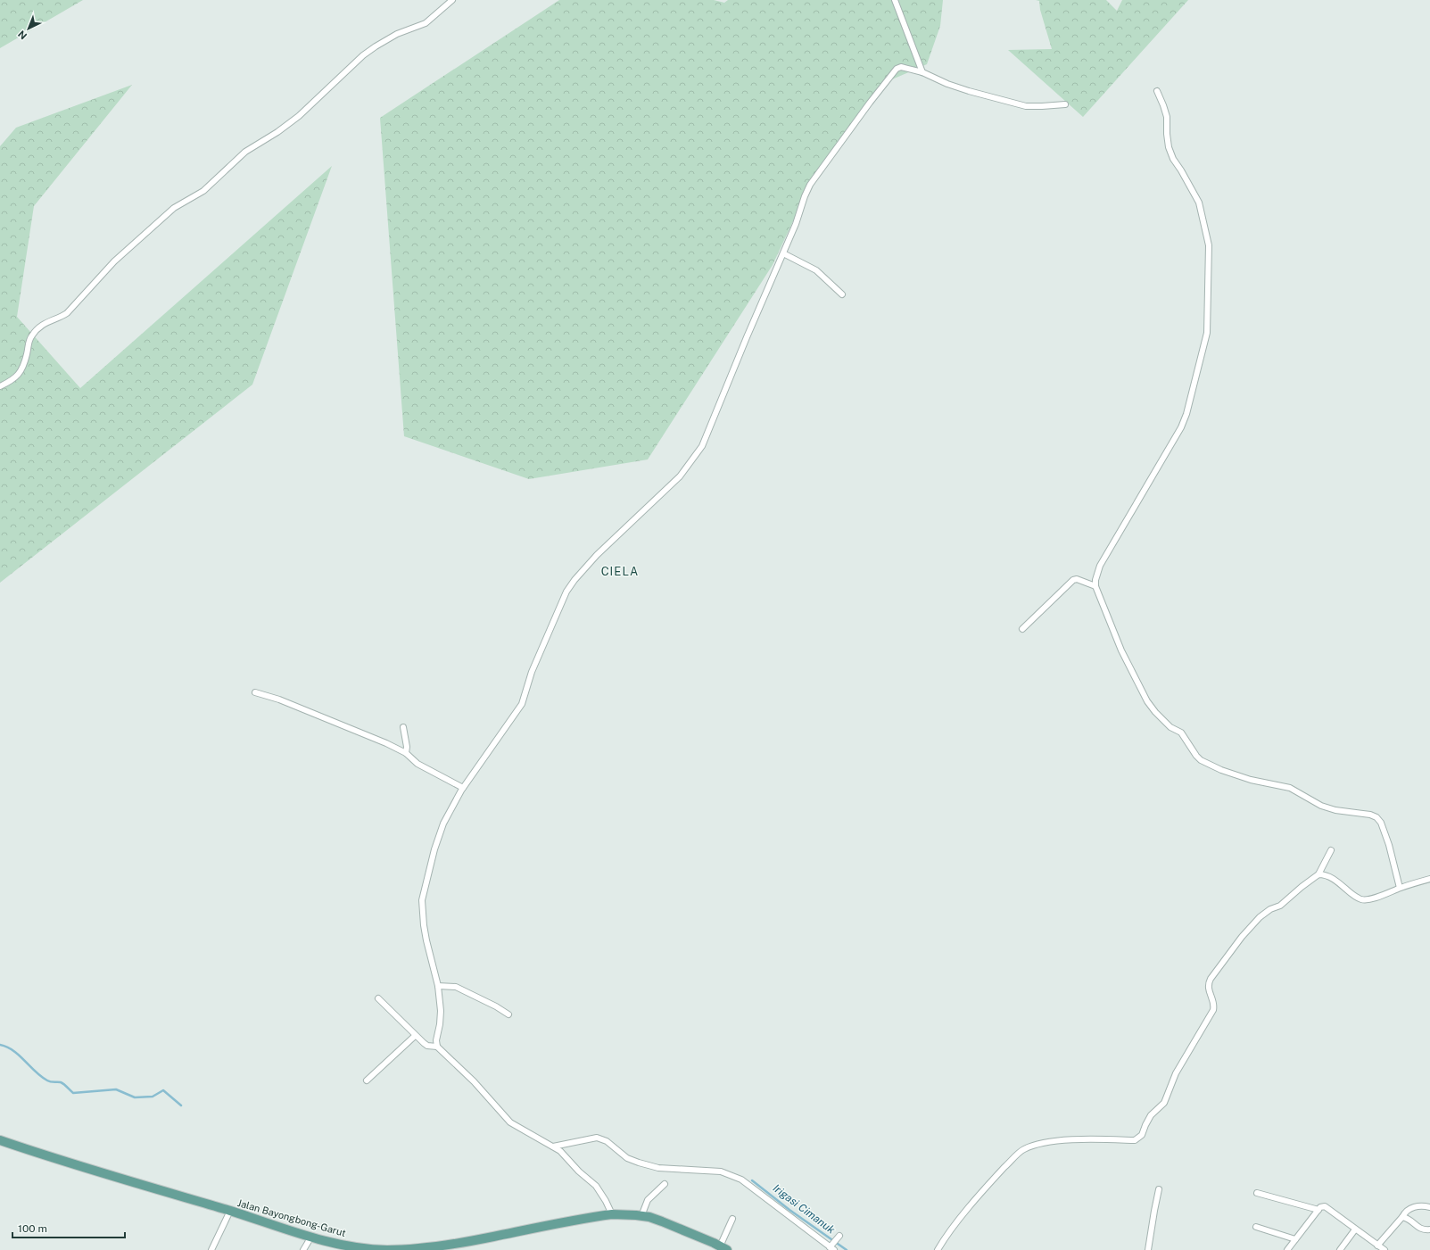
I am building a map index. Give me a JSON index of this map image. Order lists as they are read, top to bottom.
{
  "streets": {
    "main road": ["Jalan Bayongbong-Garut"]
  },
  "districts": ["CIELA"],
  "water": ["Irigasi Cimanuk"],
  "scale_bar": "100 m",
  "north": "bottom left"
}
